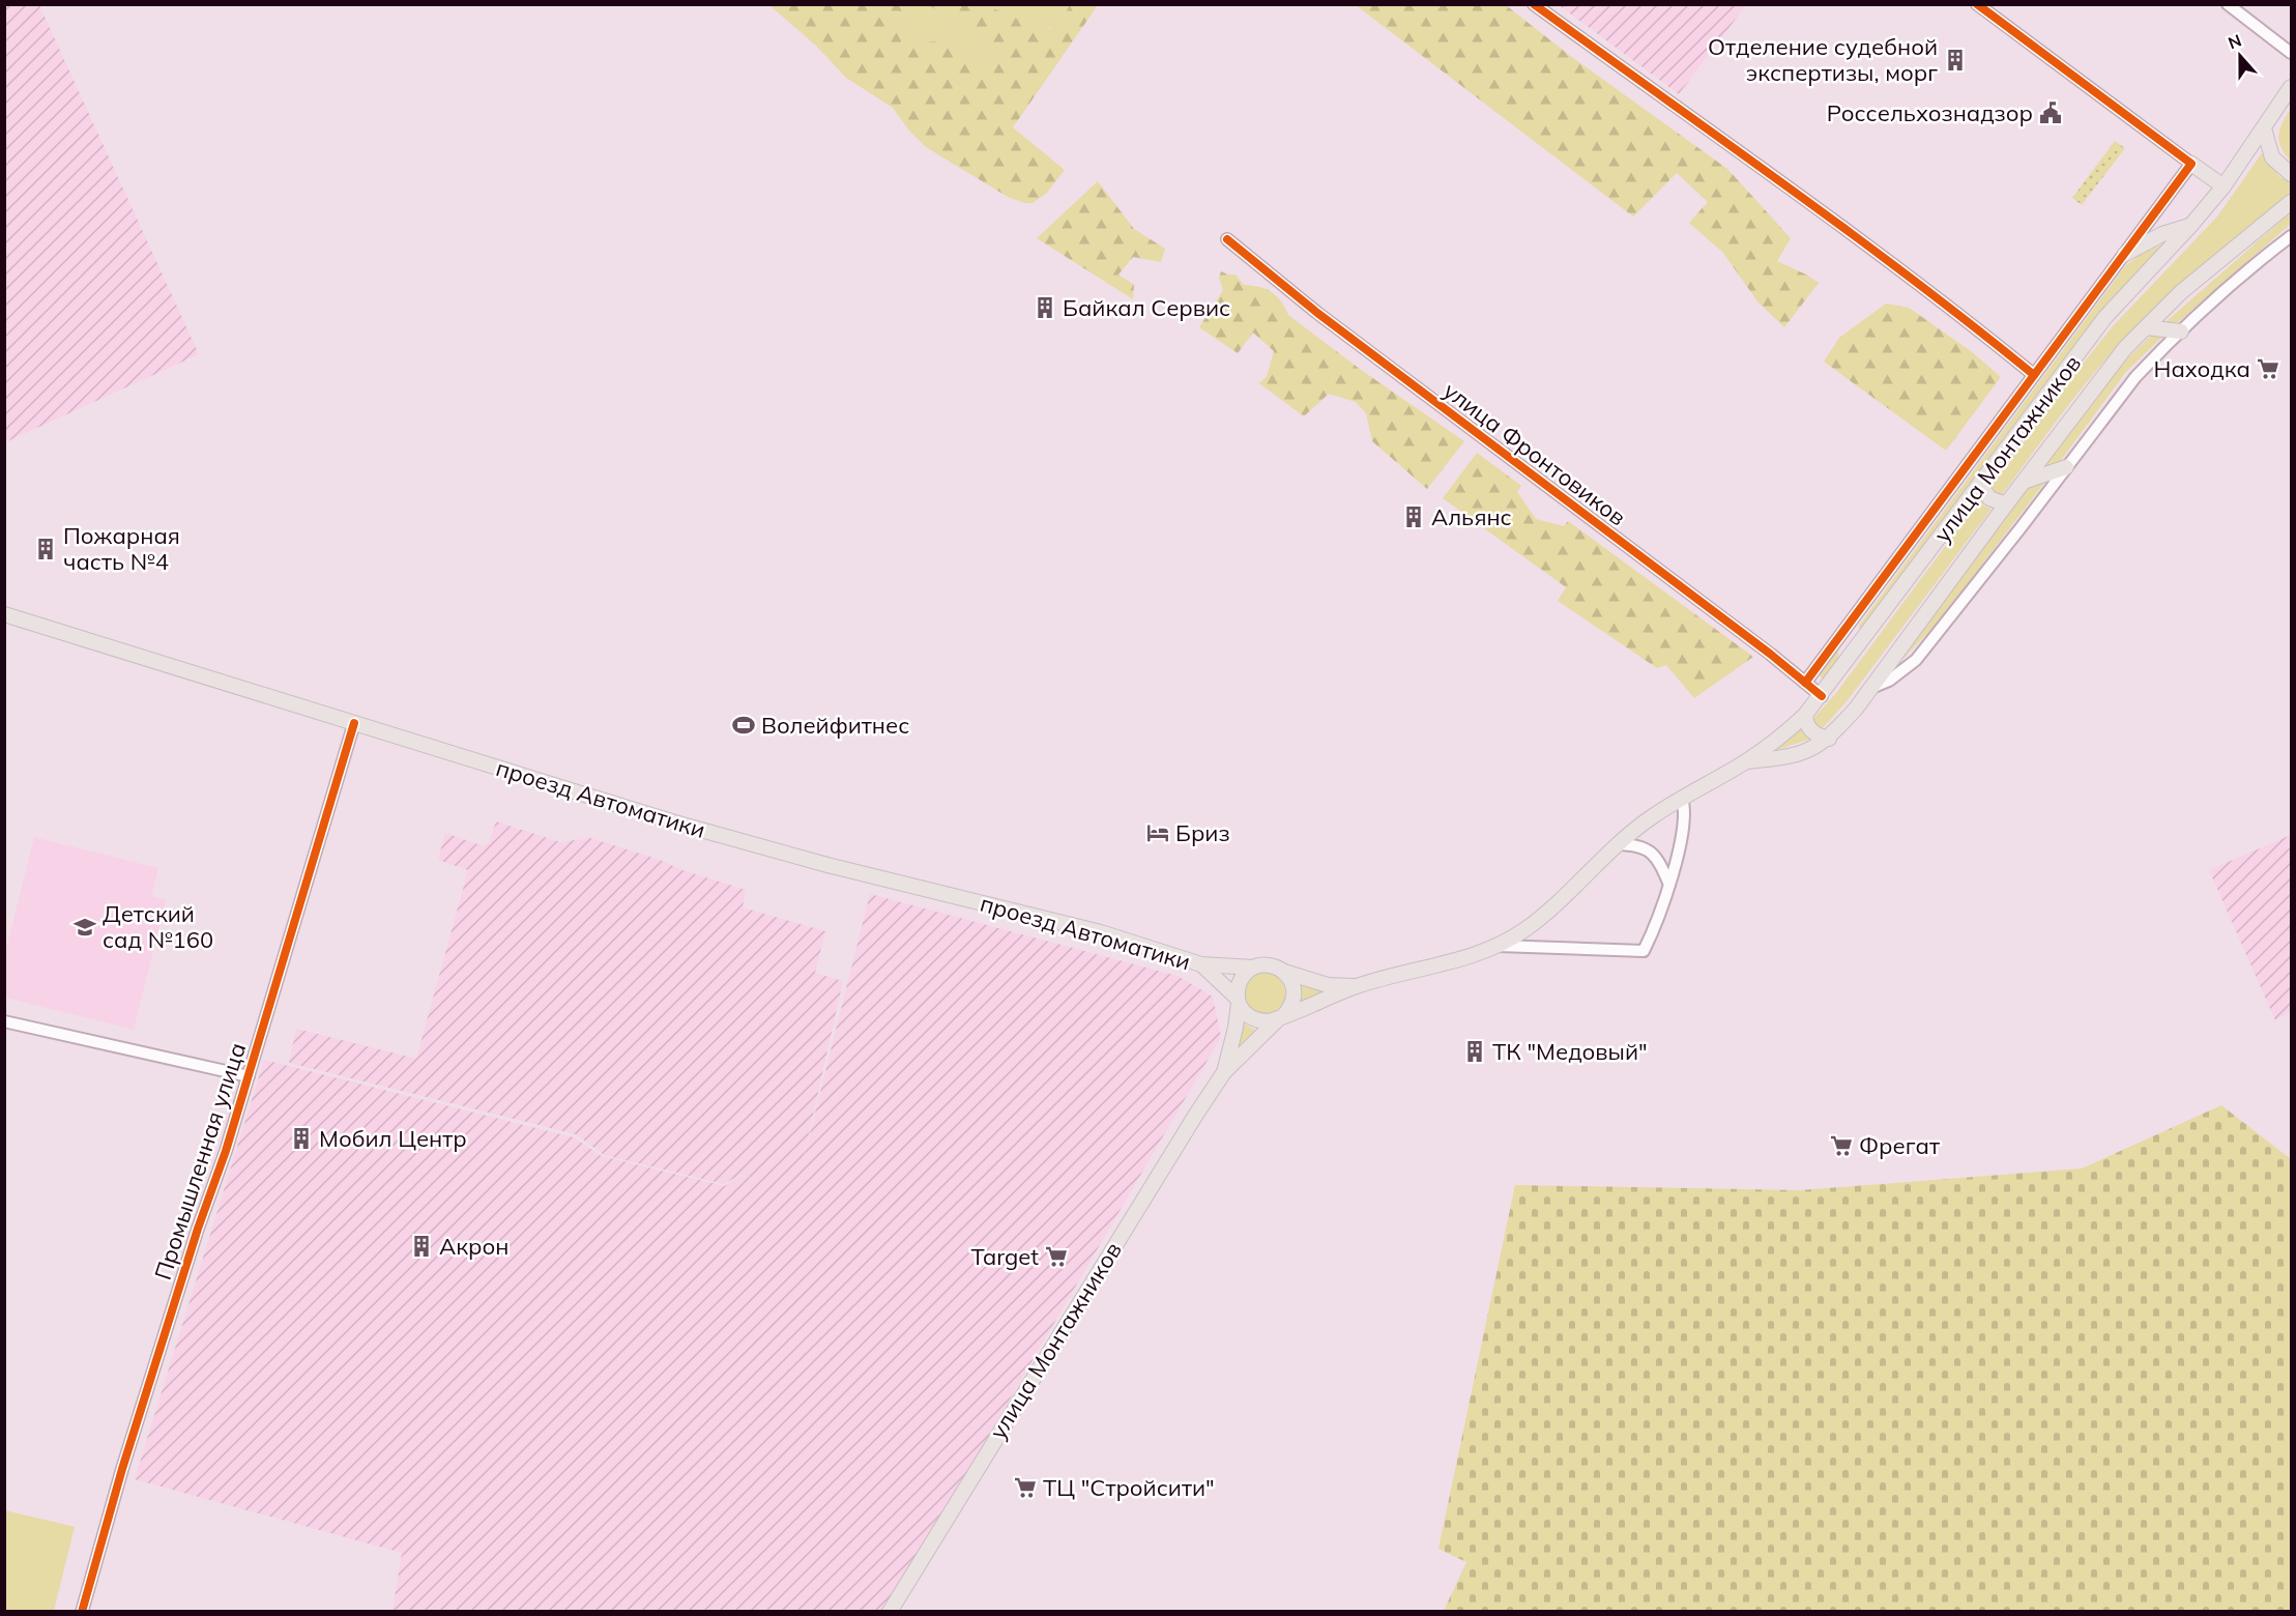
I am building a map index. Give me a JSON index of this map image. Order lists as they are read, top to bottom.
{
  "streets": {
    "main road": ["улица Монтажников", "проезд Автоматики"],
    "street": ["улица Фронтовиков", "Промышленная улица"]
  },
  "crossings": [
    ["улица Монтажников", "улица Фронтовиков"],
    ["улица Монтажников", "проезд Автоматики"],
    ["проезд Автоматики", "Промышленная улица"]
  ],
  "places": {
    "building": [
      "Отделение судебной экспертизы, морг",
      "Байкал Сервис",
      "Альянс",
      "Пожарная часть №4",
      "ТК \"Медовый\"",
      "Мобил Центр",
      "Акрон"
    ],
    "public building": ["Россельхознадзор"],
    "supermarket": [
      "Находка",
      "Фрегат",
      "Target",
      "ТЦ \"Стройсити\""
    ],
    "sports": ["Волейфитнес"],
    "hotel": ["Бриз"],
    "school or university": ["Детский сад №160"]
  },
  "north": "top"
}
